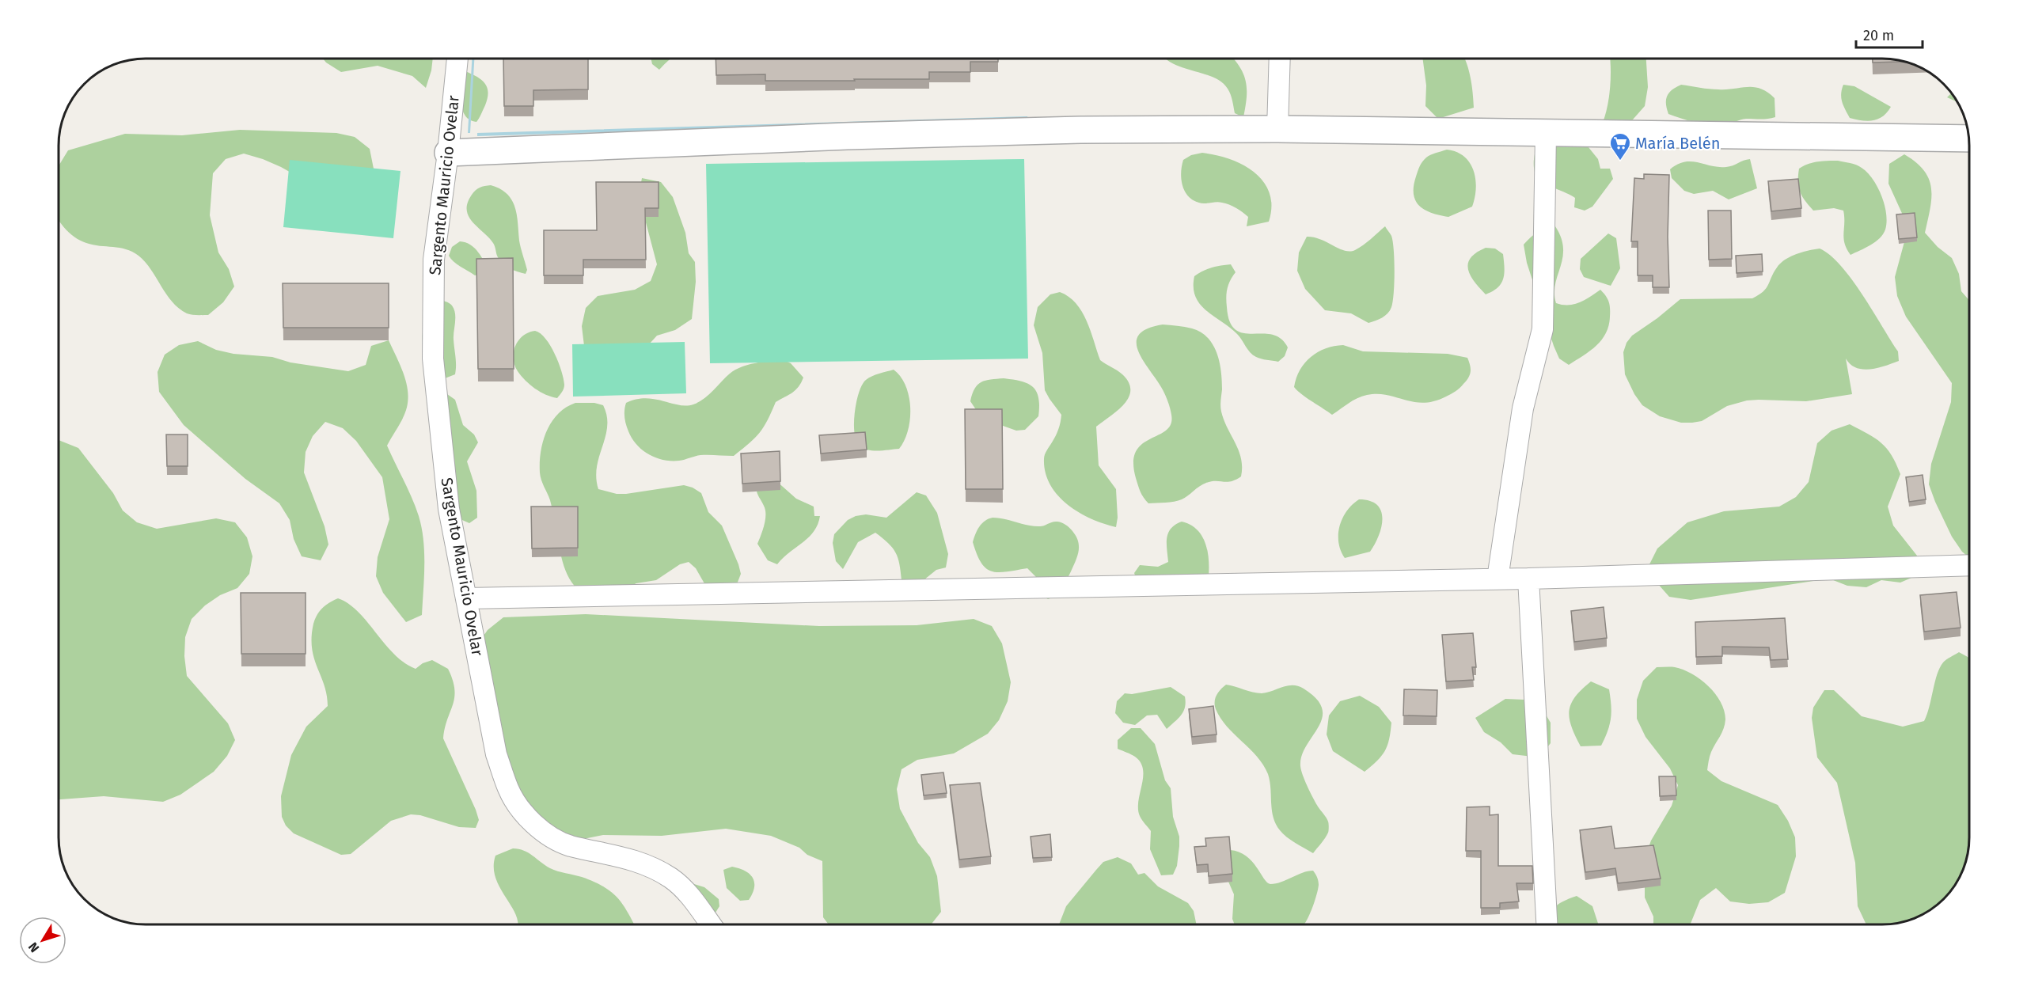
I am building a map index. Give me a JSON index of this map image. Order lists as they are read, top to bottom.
{
  "streets": {
    "street": ["Sargento Mauricio Ovelar"]
  },
  "places": {
    "supermarket": ["María Belén"]
  },
  "scale_bar": "20 m",
  "north": "bottom left"
}
